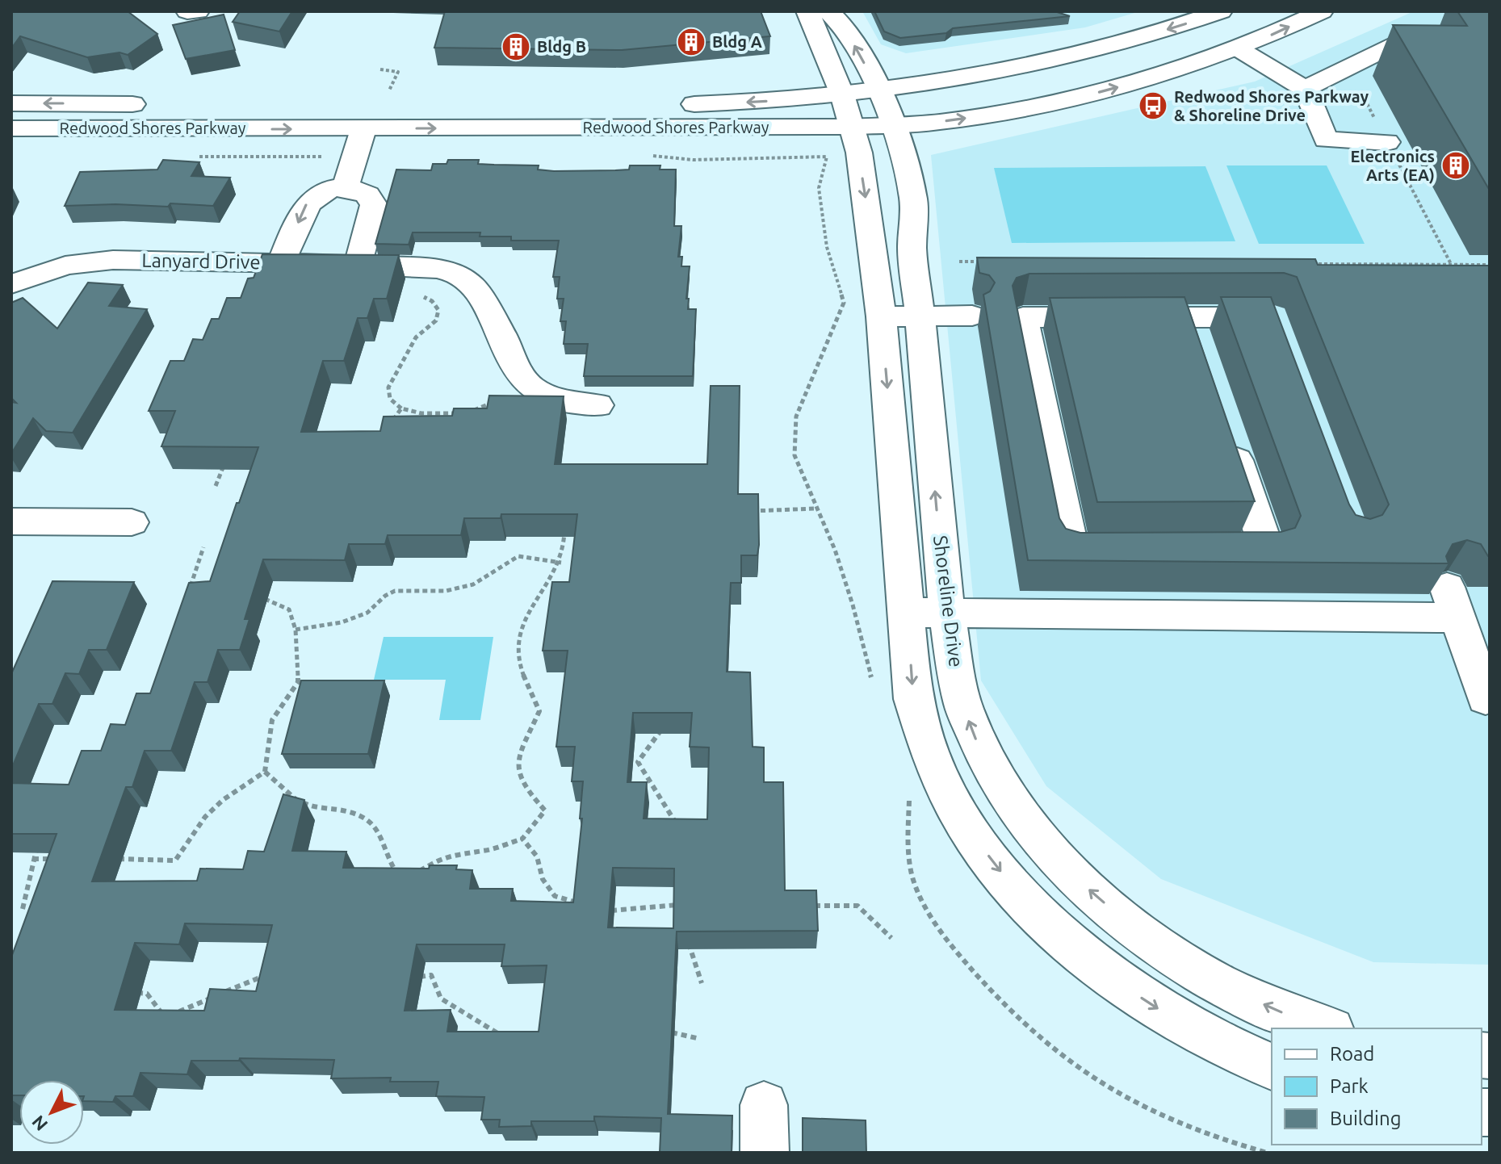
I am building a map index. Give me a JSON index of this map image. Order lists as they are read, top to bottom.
{
  "streets": {
    "street": ["Redwood Shores Parkway", "Lanyard Drive", "Shoreline Drive"]
  },
  "crossings": [
    ["Redwood Shores Parkway", "Shoreline Drive"]
  ],
  "places": {
    "building": ["Bldg A", "Bldg B", "Electronics Arts (EA)"],
    "bus stop": ["Redwood Shores Parkway & Shoreline Drive"]
  },
  "legend": ["Road", "Park", "Building"],
  "north": "bottom left"
}
